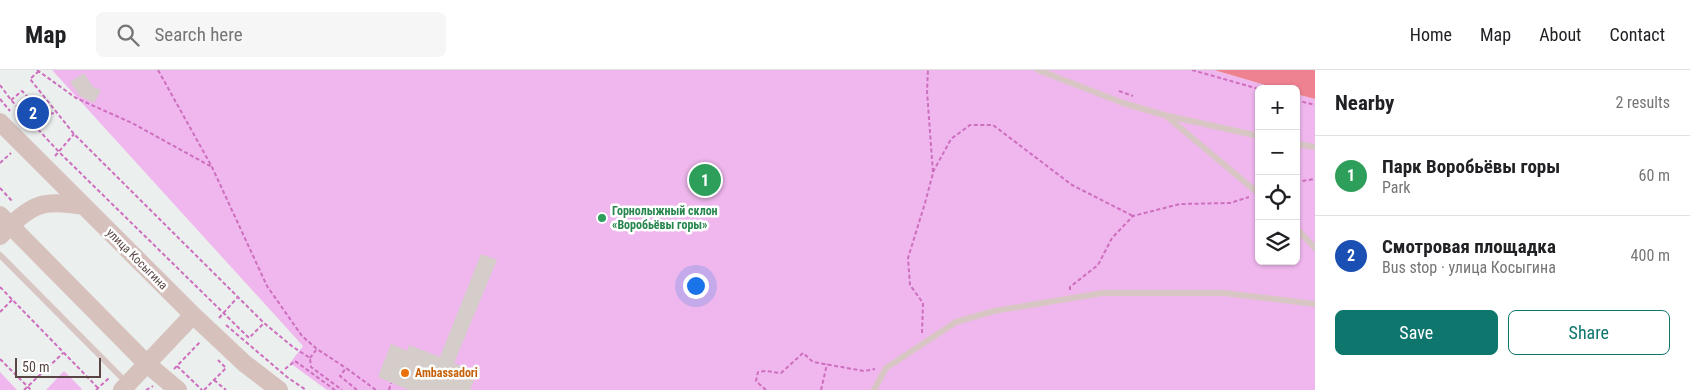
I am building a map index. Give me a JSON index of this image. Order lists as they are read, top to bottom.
{
  "streets": {
    "main road": ["улица Косыгина"]
  },
  "places": ["Горнолыжный склон «Воробьёвы горы»", "Ambassadori"],
  "scale_bar": "50 m",
  "page": {
    "header": "Map",
    "search": "Search here",
    "nav": [
      "Home",
      "Map",
      "About",
      "Contact"
    ],
    "heading": ["Nearby", "2 results"],
    "map_buttons": ["+", "−"],
    "pins": ["2", "1"],
    "list": [
      {
        "mark": "1",
        "name": "Парк Воробьёвы горы",
        "note": "Park",
        "value": "60 m"
      },
      {
        "mark": "2",
        "name": "Смотровая площадка",
        "note": "Bus stop · улица Косыгина",
        "value": "400 m"
      }
    ],
    "buttons": ["Save", "Share"],
    "scale": "50 m"
  }
}
